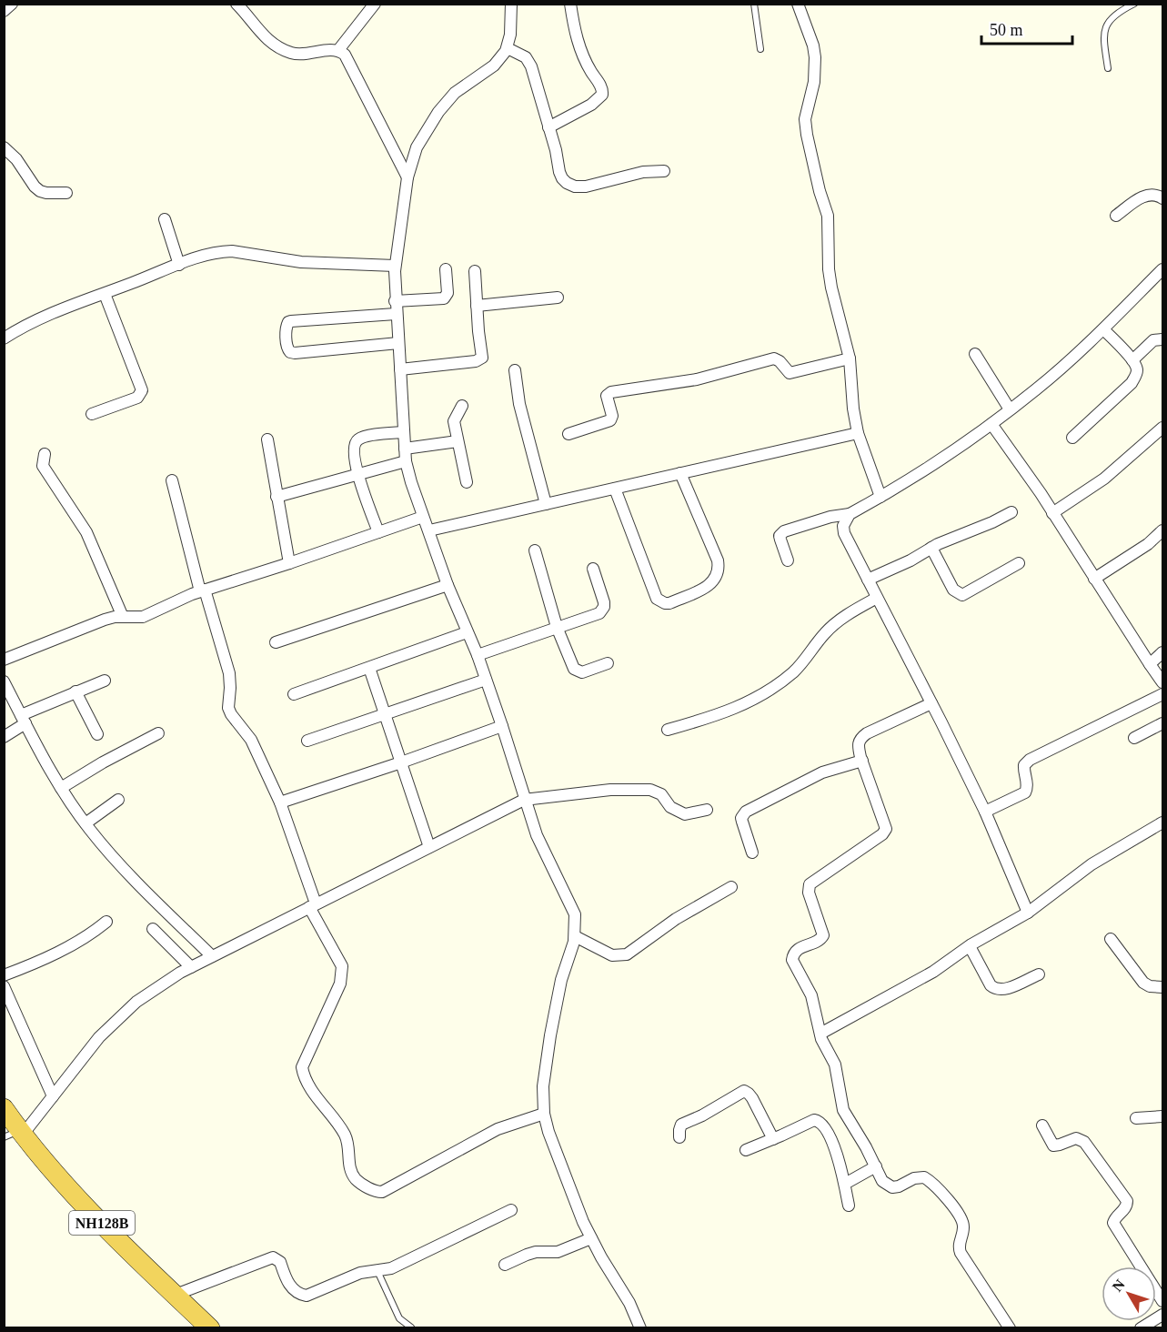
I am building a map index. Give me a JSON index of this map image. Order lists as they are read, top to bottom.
{
  "streets": {
    "highway": ["NH128B"]
  },
  "scale_bar": "50 m",
  "north": "top left"
}
